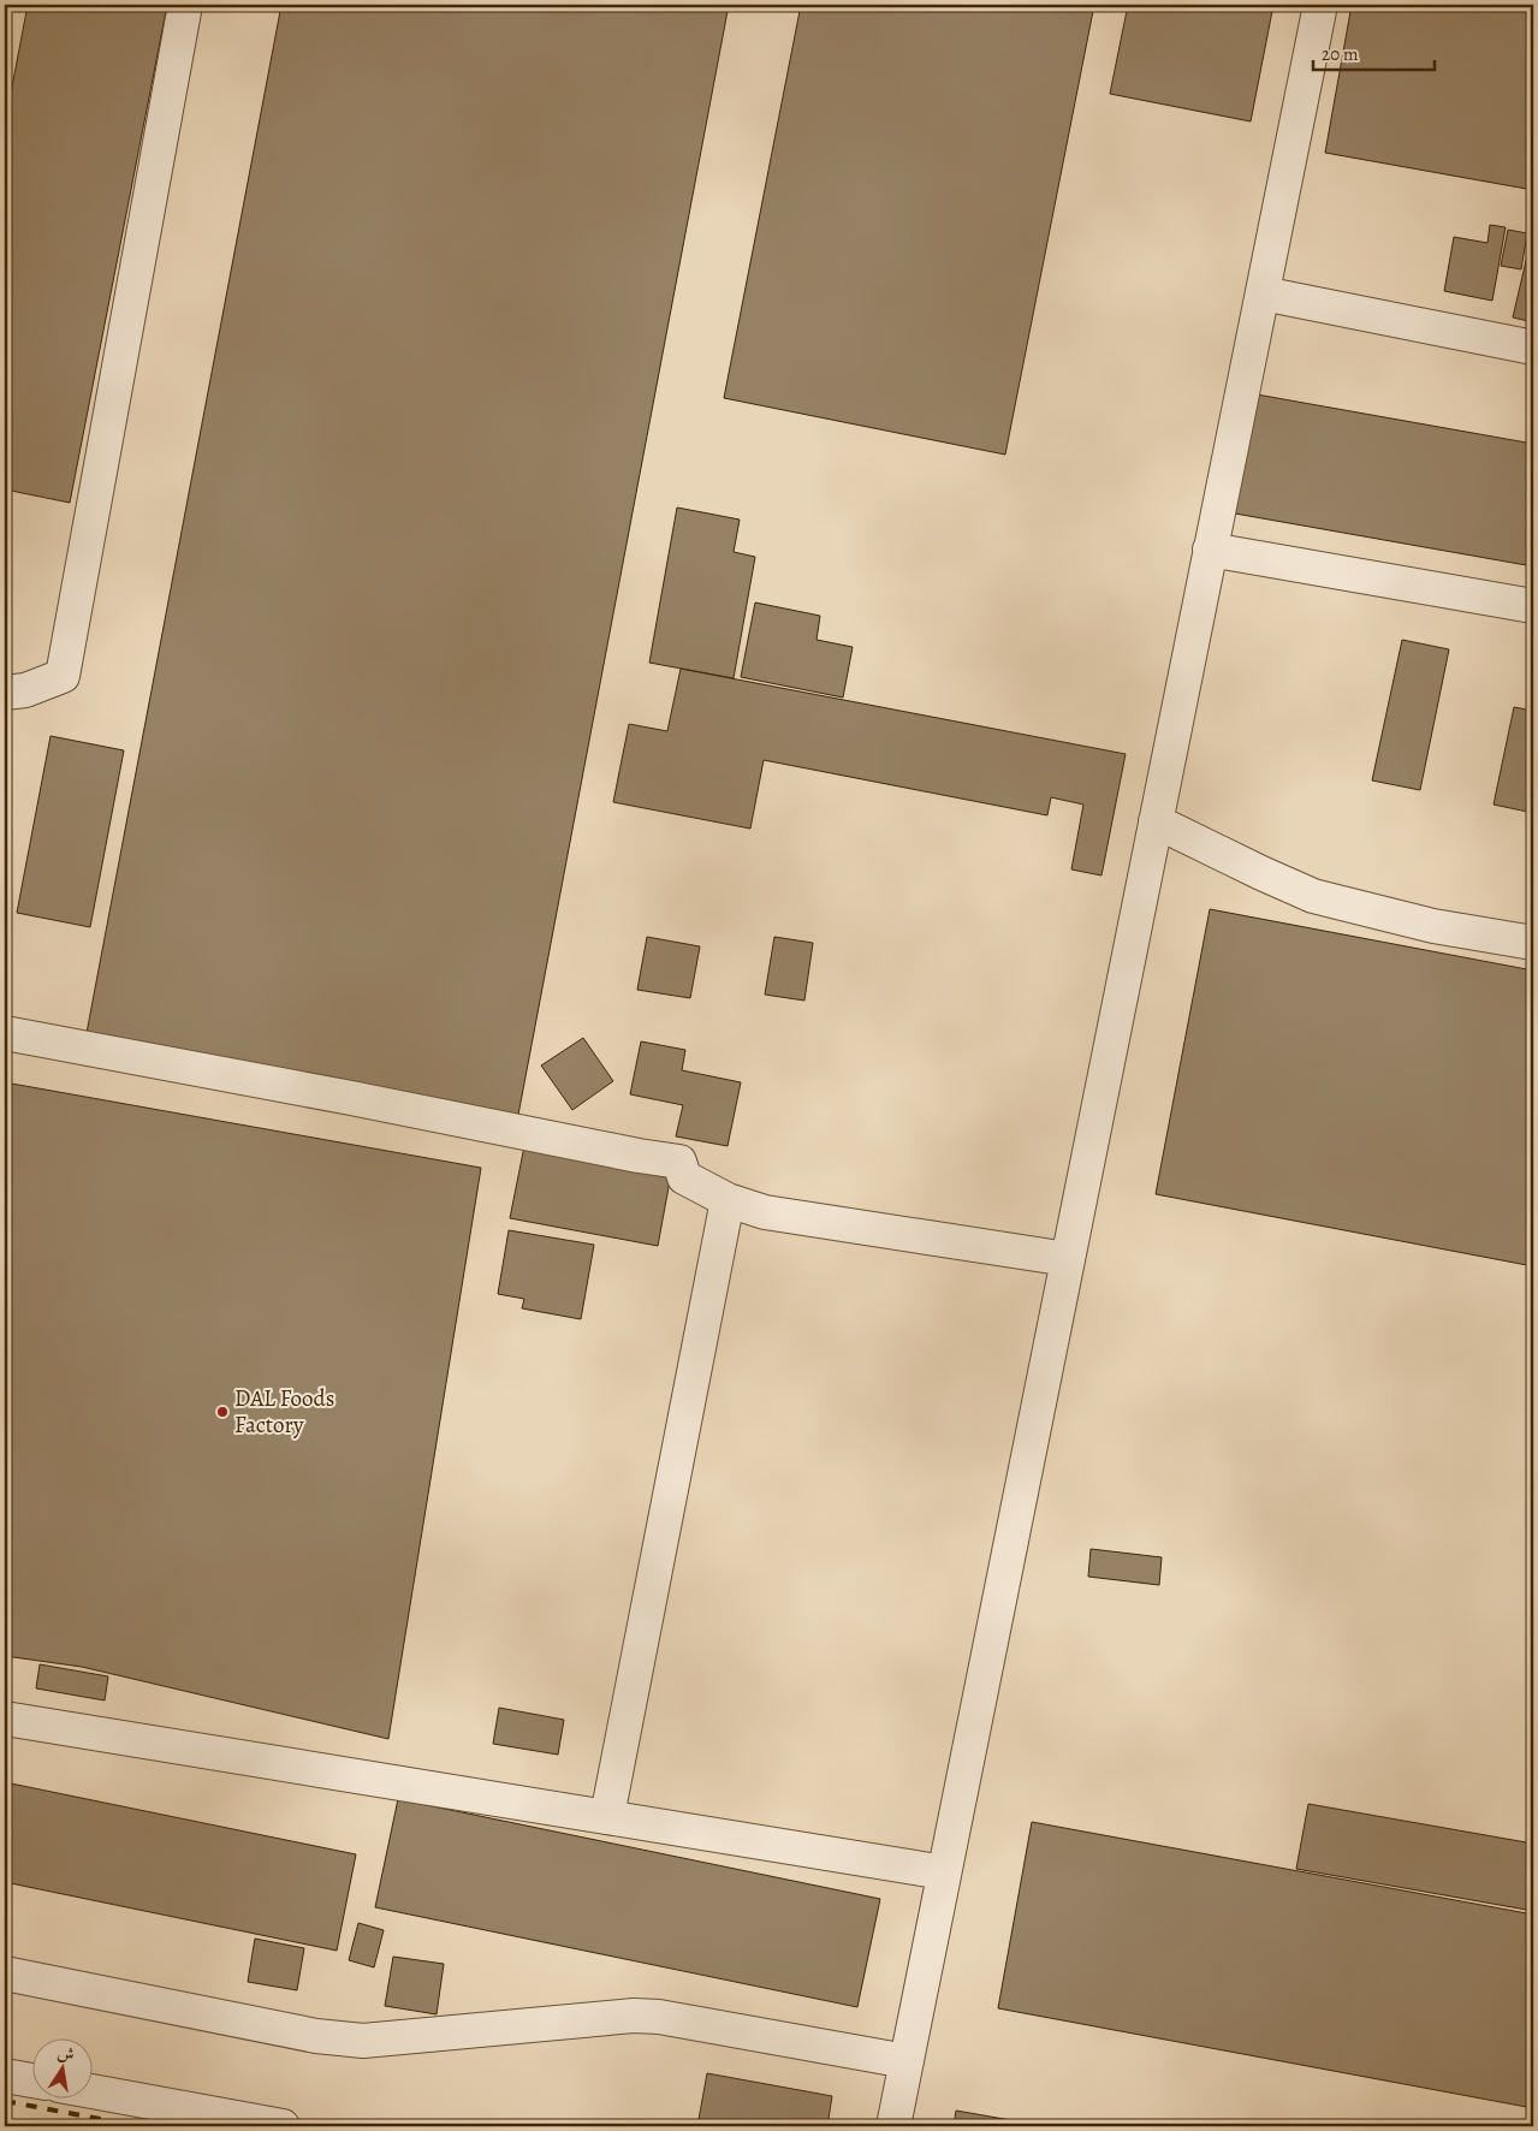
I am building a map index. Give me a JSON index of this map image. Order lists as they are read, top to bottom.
{
  "places": ["DAL Foods Factory"],
  "scale_bar": "20 m",
  "north": "top"
}
